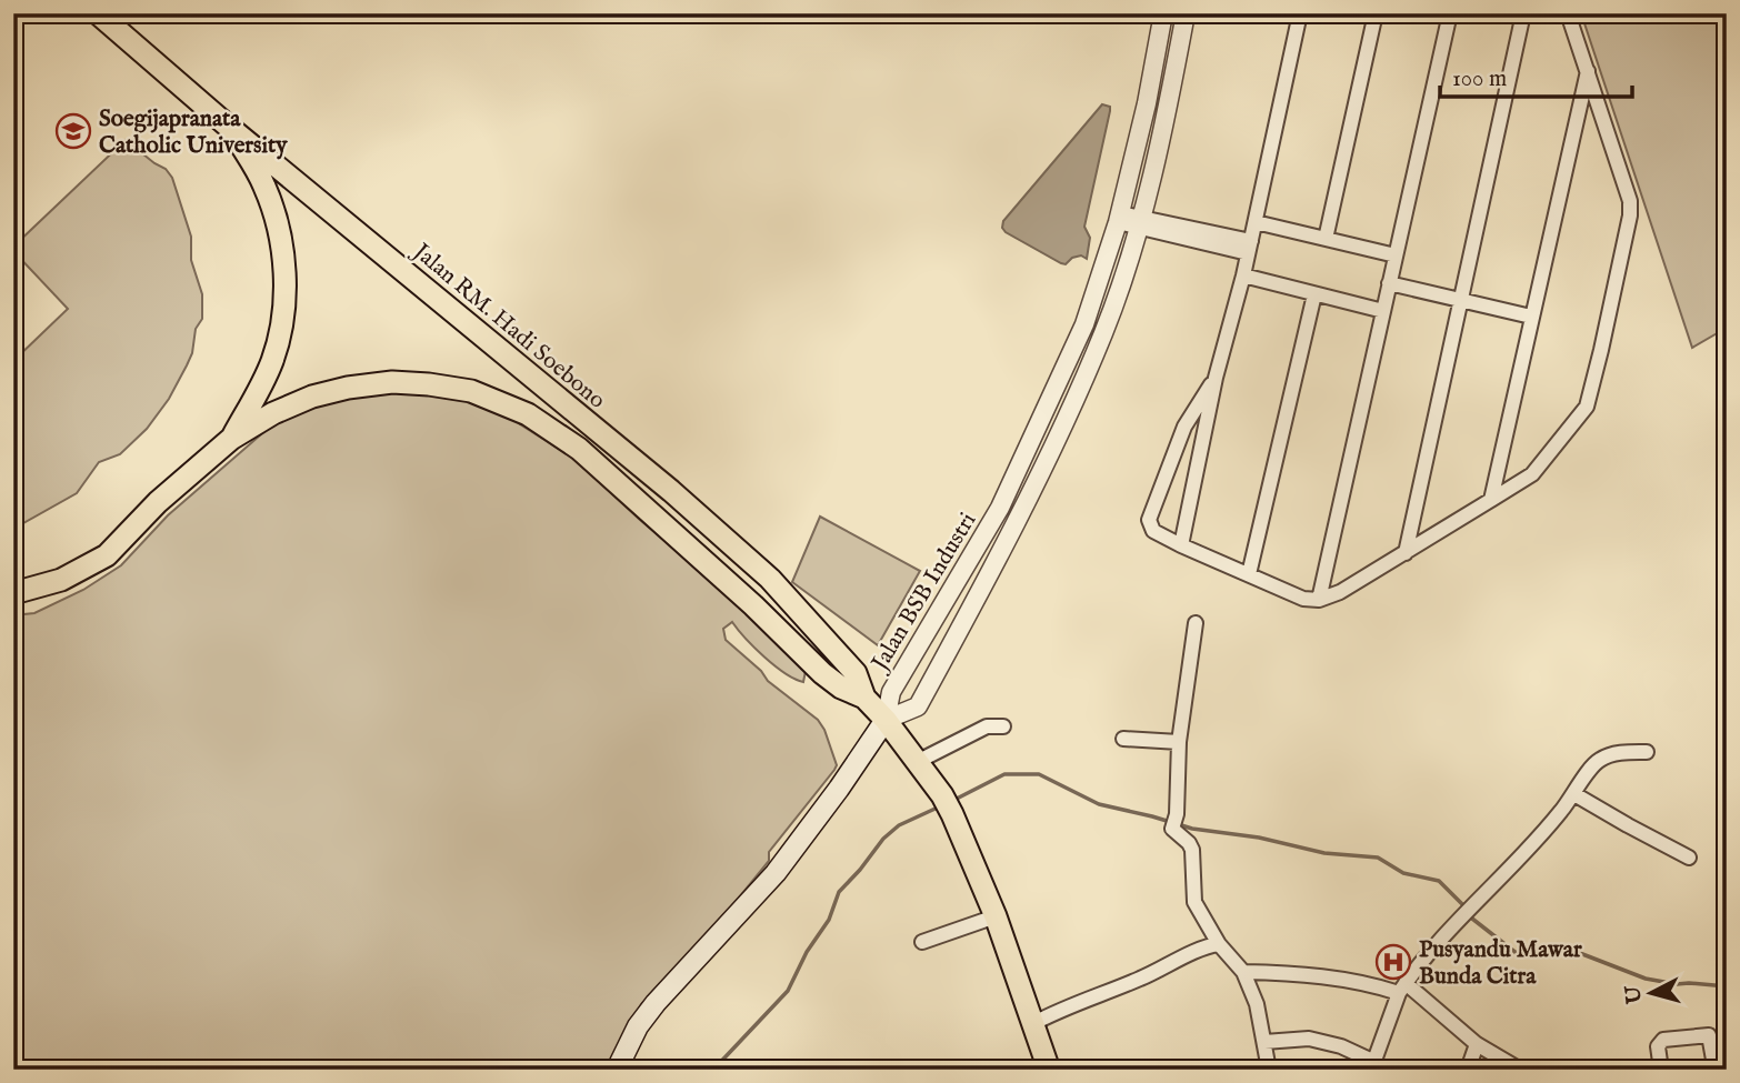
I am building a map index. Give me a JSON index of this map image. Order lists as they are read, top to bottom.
{
  "streets": {
    "main road": ["Jalan RM. Hadi Soebono"],
    "street": ["Jalan BSB Industri"]
  },
  "crossings": [
    ["Jalan RM. Hadi Soebono", "Jalan BSB Industri"]
  ],
  "places": {
    "school or university": ["Soegijapranata Catholic University"],
    "hospital": ["Pusyandu Mawar Bunda Citra"]
  },
  "scale_bar": "100 m",
  "north": "left"
}
